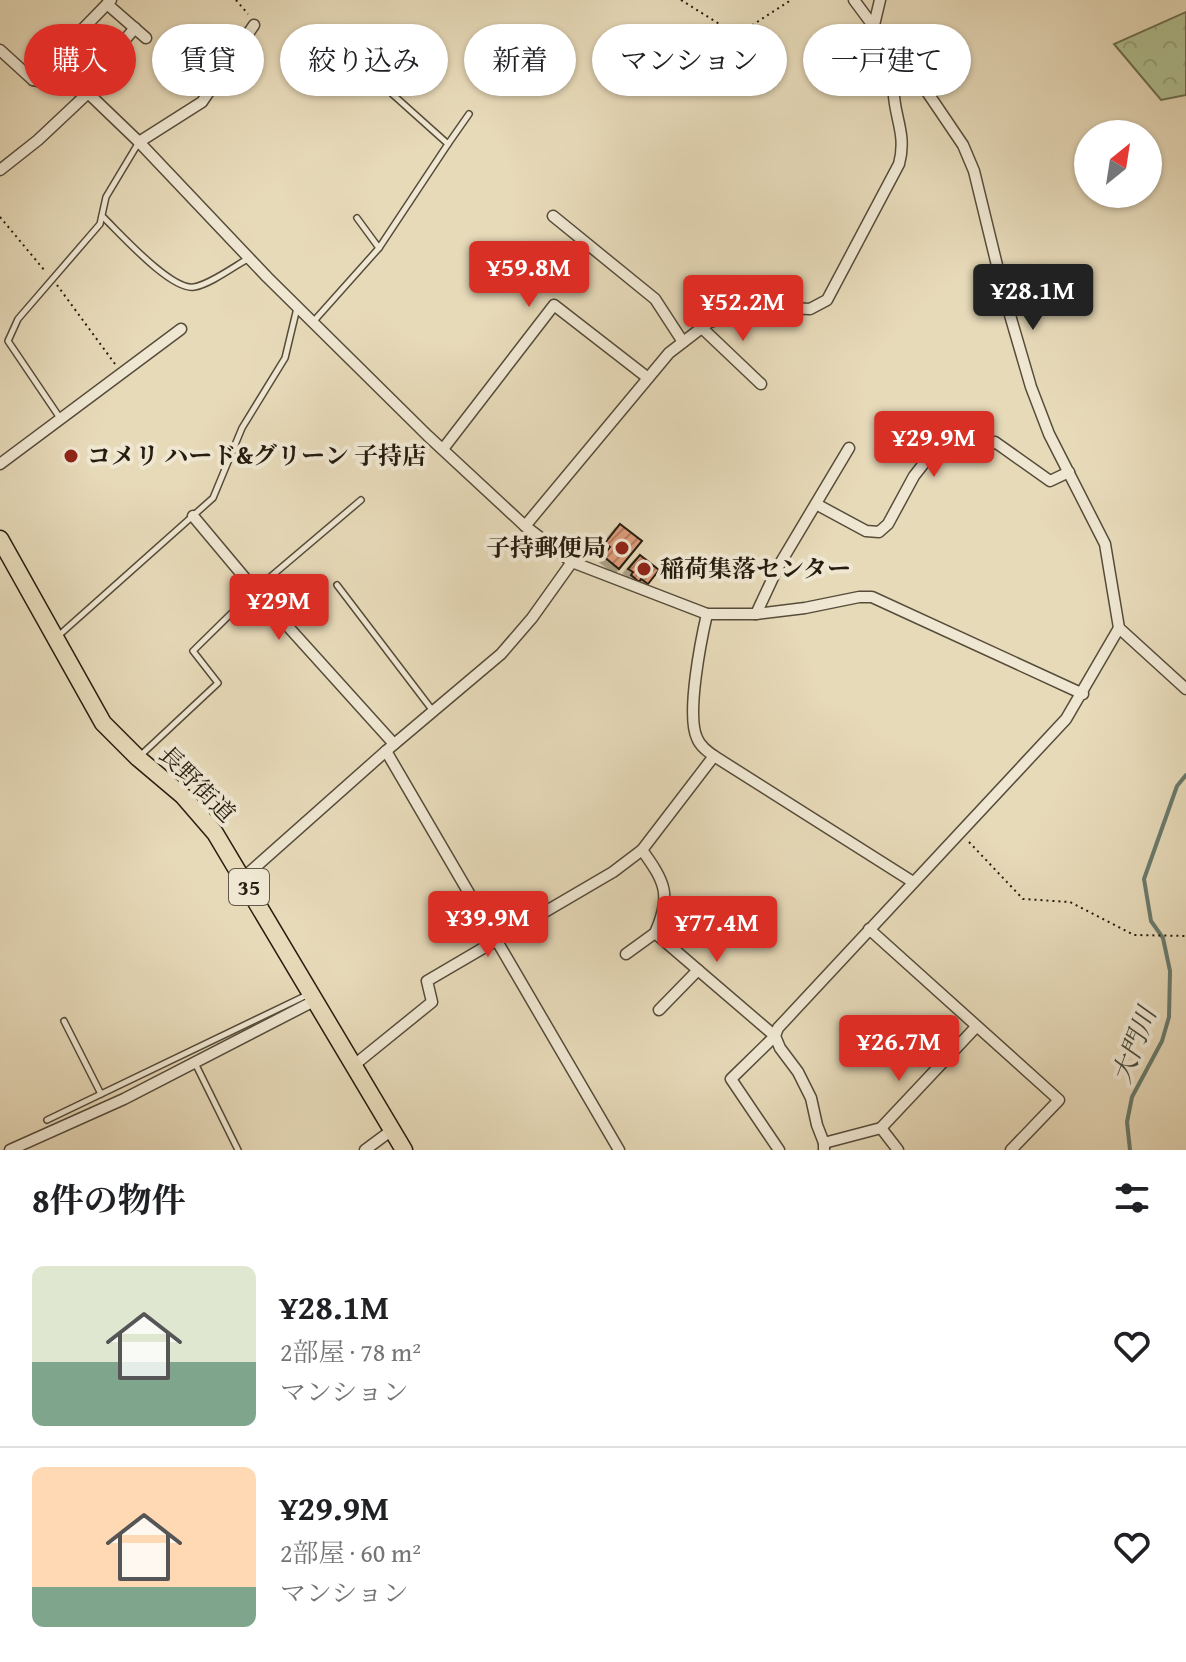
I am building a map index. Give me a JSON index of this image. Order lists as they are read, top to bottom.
{
  "streets": {
    "main road": ["長野街道", "35"]
  },
  "water": ["大門川"],
  "places": ["コメリ ハード&グリーン 子持店", "子持郵便局", "稲荷集落センター"],
  "north": "top right",
  "page": {
    "chip": [
      "購入",
      "賃貸",
      "絞り込み",
      "新着",
      "マンション",
      "一戸建て"
    ],
    "price": [
      "¥59.8M",
      "¥28.1M",
      "¥52.2M",
      "¥29.9M",
      "¥29M",
      "¥39.9M",
      "¥77.4M",
      "¥26.7M"
    ],
    "heading": "8件の物件",
    "list": [
      {
        "name": "¥28.1M",
        "note": "2部屋 · 78 m² · マンション"
      },
      {
        "name": "¥29.9M",
        "note": "2部屋 · 60 m² · マンション"
      }
    ]
  }
}
